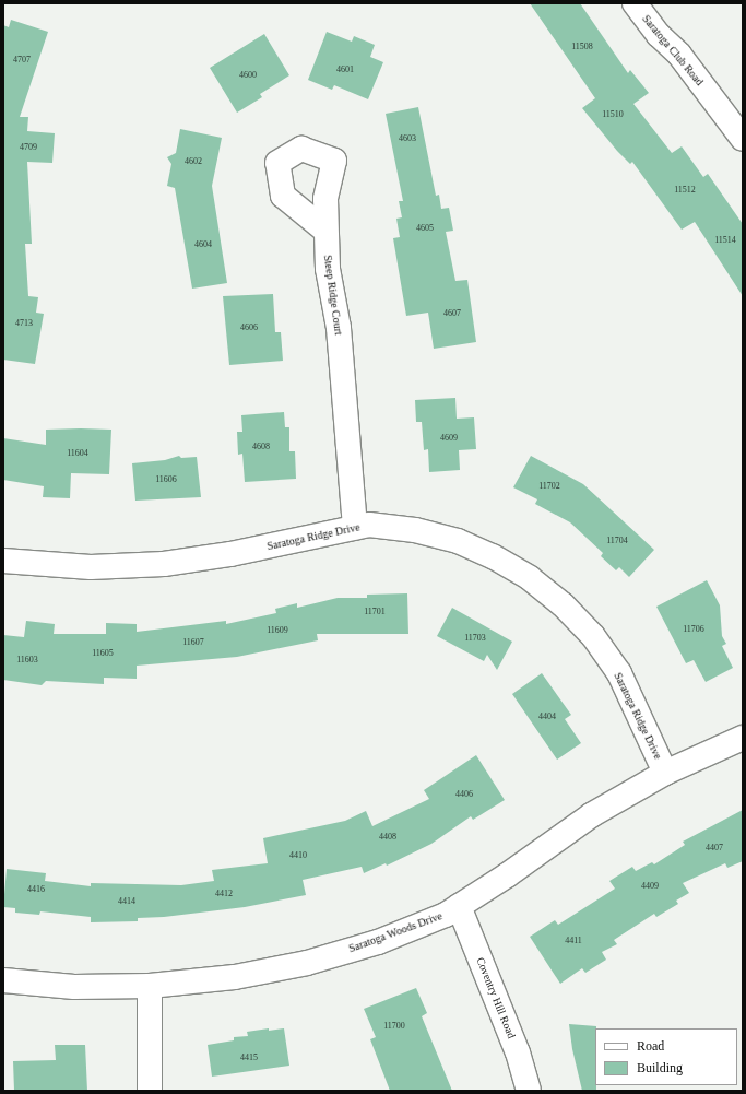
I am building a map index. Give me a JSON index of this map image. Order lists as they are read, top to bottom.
{
  "streets": {
    "street": [
      "Saratoga Club Road",
      "Steep Ridge Court",
      "Saratoga Ridge Drive",
      "Saratoga Woods Drive",
      "Coventry Hill Road"
    ]
  },
  "crossings": [
    ["Steep Ridge Court", "Saratoga Ridge Drive"],
    ["Saratoga Ridge Drive", "Saratoga Woods Drive"],
    ["Saratoga Woods Drive", "Coventry Hill Road"]
  ],
  "house_numbers": [
    "11508",
    "4707",
    "4601",
    "4600",
    "11510",
    "4603",
    "4709",
    "4602",
    "11512",
    "4605",
    "11514",
    "4604",
    "4607",
    "4713",
    "4606",
    "4609",
    "4608",
    "11604",
    "11606",
    "11702",
    "11704",
    "11701",
    "11706",
    "11609",
    "11703",
    "11607",
    "11605",
    "11603",
    "4404",
    "4406",
    "4408",
    "4407",
    "4410",
    "4409",
    "4416",
    "4412",
    "4414",
    "4411",
    "11700",
    "4415"
  ],
  "legend": ["Road", "Building"]
}
